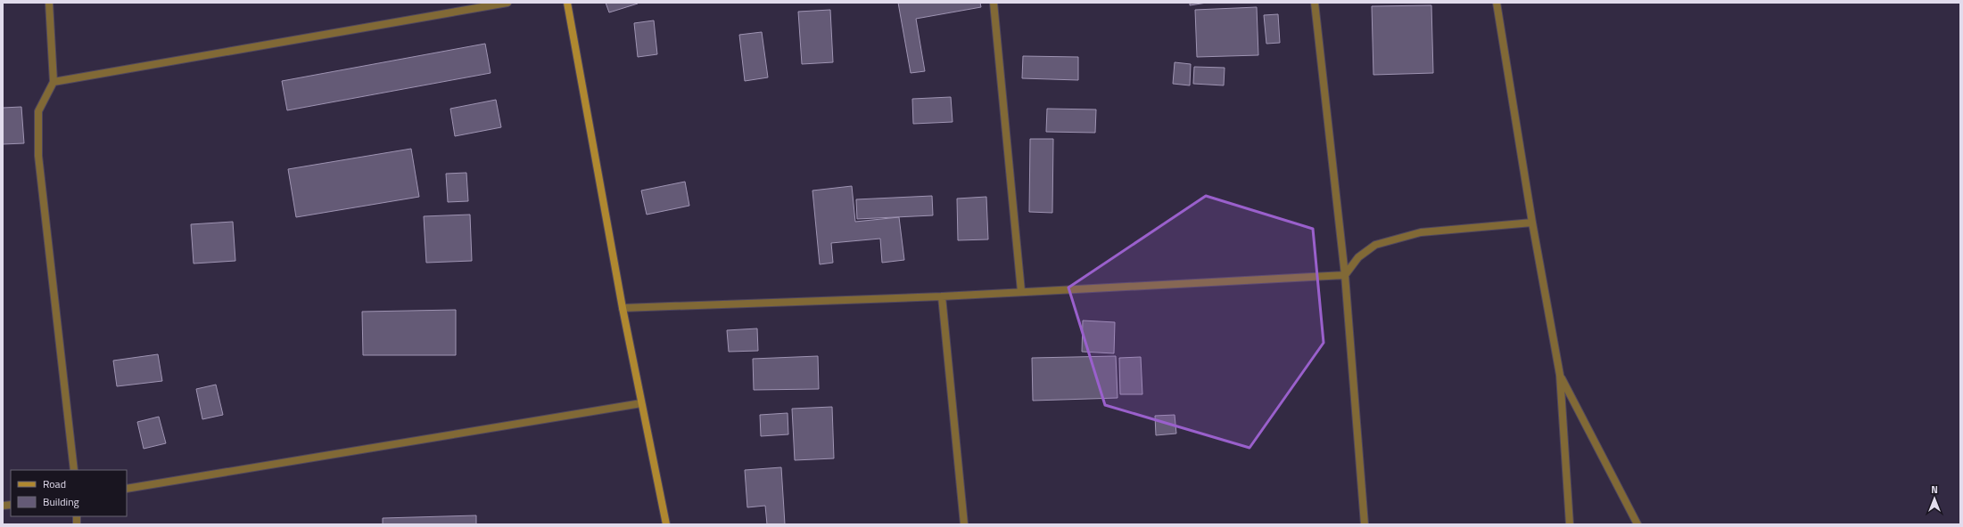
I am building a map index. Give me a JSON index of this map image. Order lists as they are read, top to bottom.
{
  "legend": ["Road", "Building"],
  "north": "top"
}
